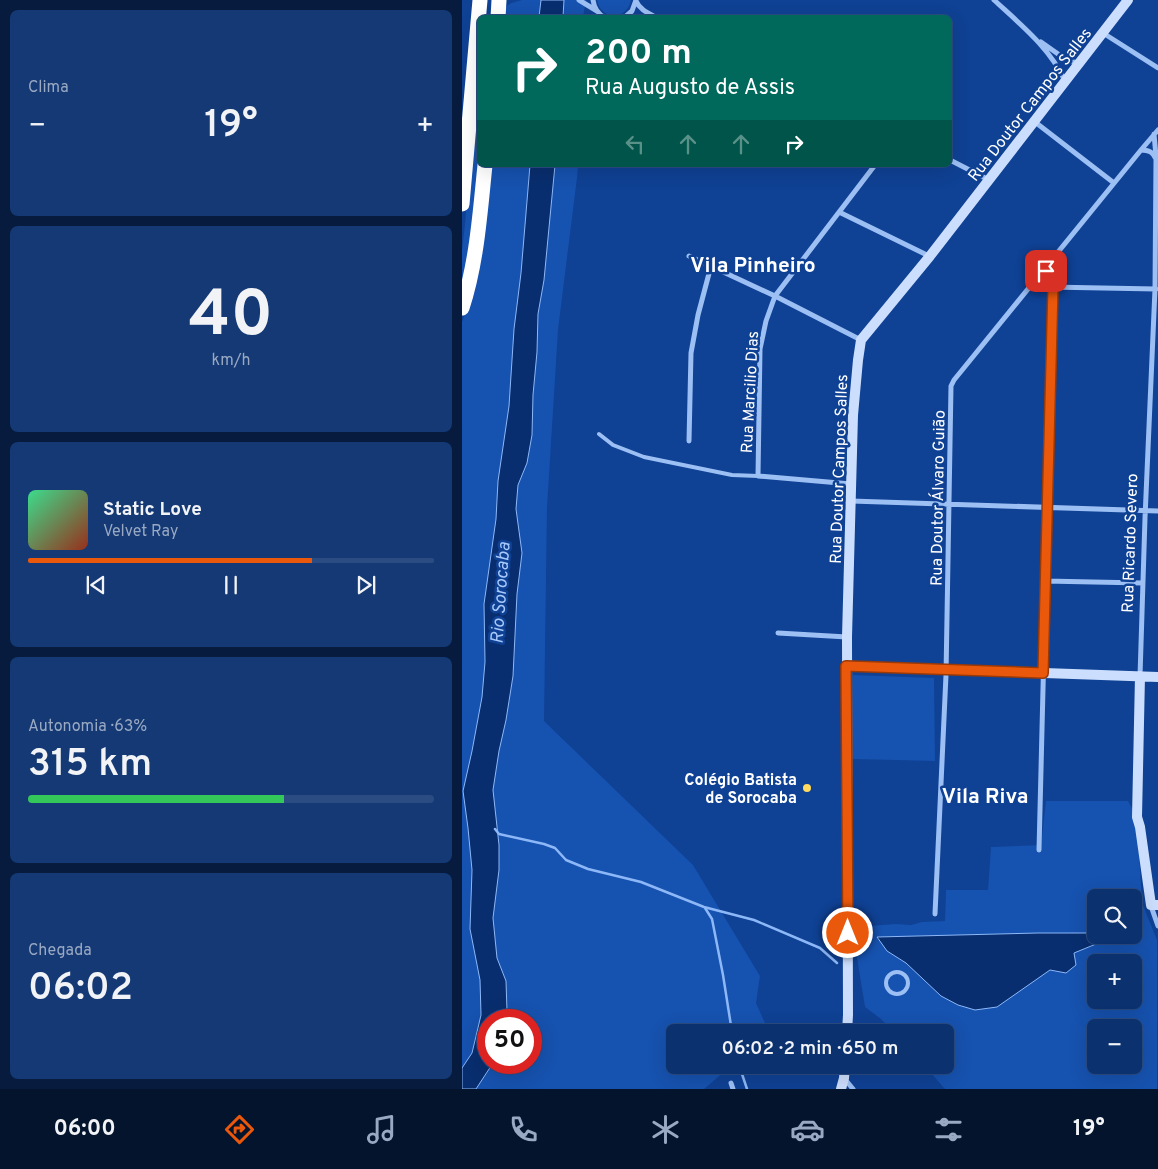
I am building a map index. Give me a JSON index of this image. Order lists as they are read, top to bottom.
{
  "streets": {
    "main road": ["Rua Doutor Campos Salles", "Rua Ricardo Severo"],
    "street": ["Rua Marcilio Dias", "Rua Doutor Álvaro Guião"]
  },
  "crossings": [
    ["Rua Doutor Álvaro Guião", "Rua Ricardo Severo"]
  ],
  "districts": ["Vila Pinheiro", "Vila Riva"],
  "water": ["Rio Sorocaba"],
  "places": ["Colégio Batista de Sorocaba"],
  "page": {
    "tile": [
      "Clima",
      ["40", "km/h"],
      ["Autonomia · 63%", "315 km"],
      ["Chegada", "06:02"]
    ],
    "turn": ["200 m", "Rua Augusto de Assis"],
    "heat": ["−", "19°", "+"],
    "song": ["Static Love", "Velvet Ray"],
    "map_buttons": ["+", "−"],
    "limit": "50",
    "trip": "06:02 · 2 min · 650 m",
    "tabs": ["06:00", "19°"]
  }
}
